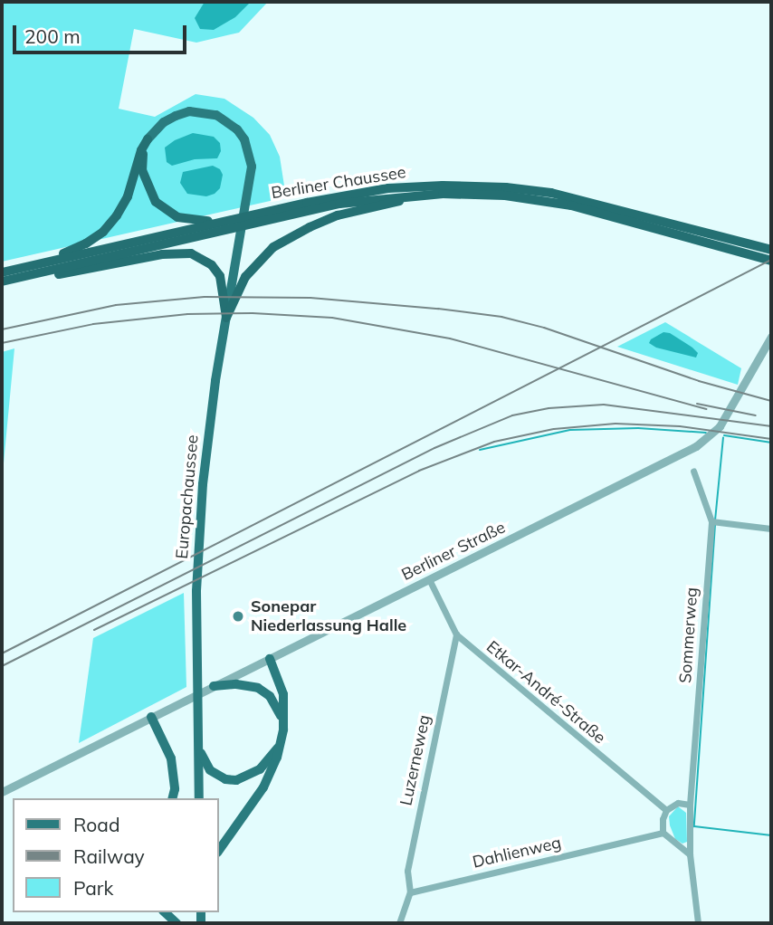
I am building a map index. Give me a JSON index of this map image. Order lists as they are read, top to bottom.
{
  "streets": {
    "highway": ["Berliner Chaussee"],
    "main road": ["Europachaussee"],
    "street": [
      "Berliner Straße",
      "Sommerweg",
      "Etkar-André-Straße",
      "Luzerneweg",
      "Dahlienweg"
    ]
  },
  "crossings": [
    ["Berliner Straße", "Etkar-André-Straße"],
    ["Etkar-André-Straße", "Luzerneweg"],
    ["Luzerneweg", "Dahlienweg"]
  ],
  "places": ["Sonepar Niederlassung Halle"],
  "legend": ["Road", "Railway", "Park"],
  "scale_bar": "200 m"
}
